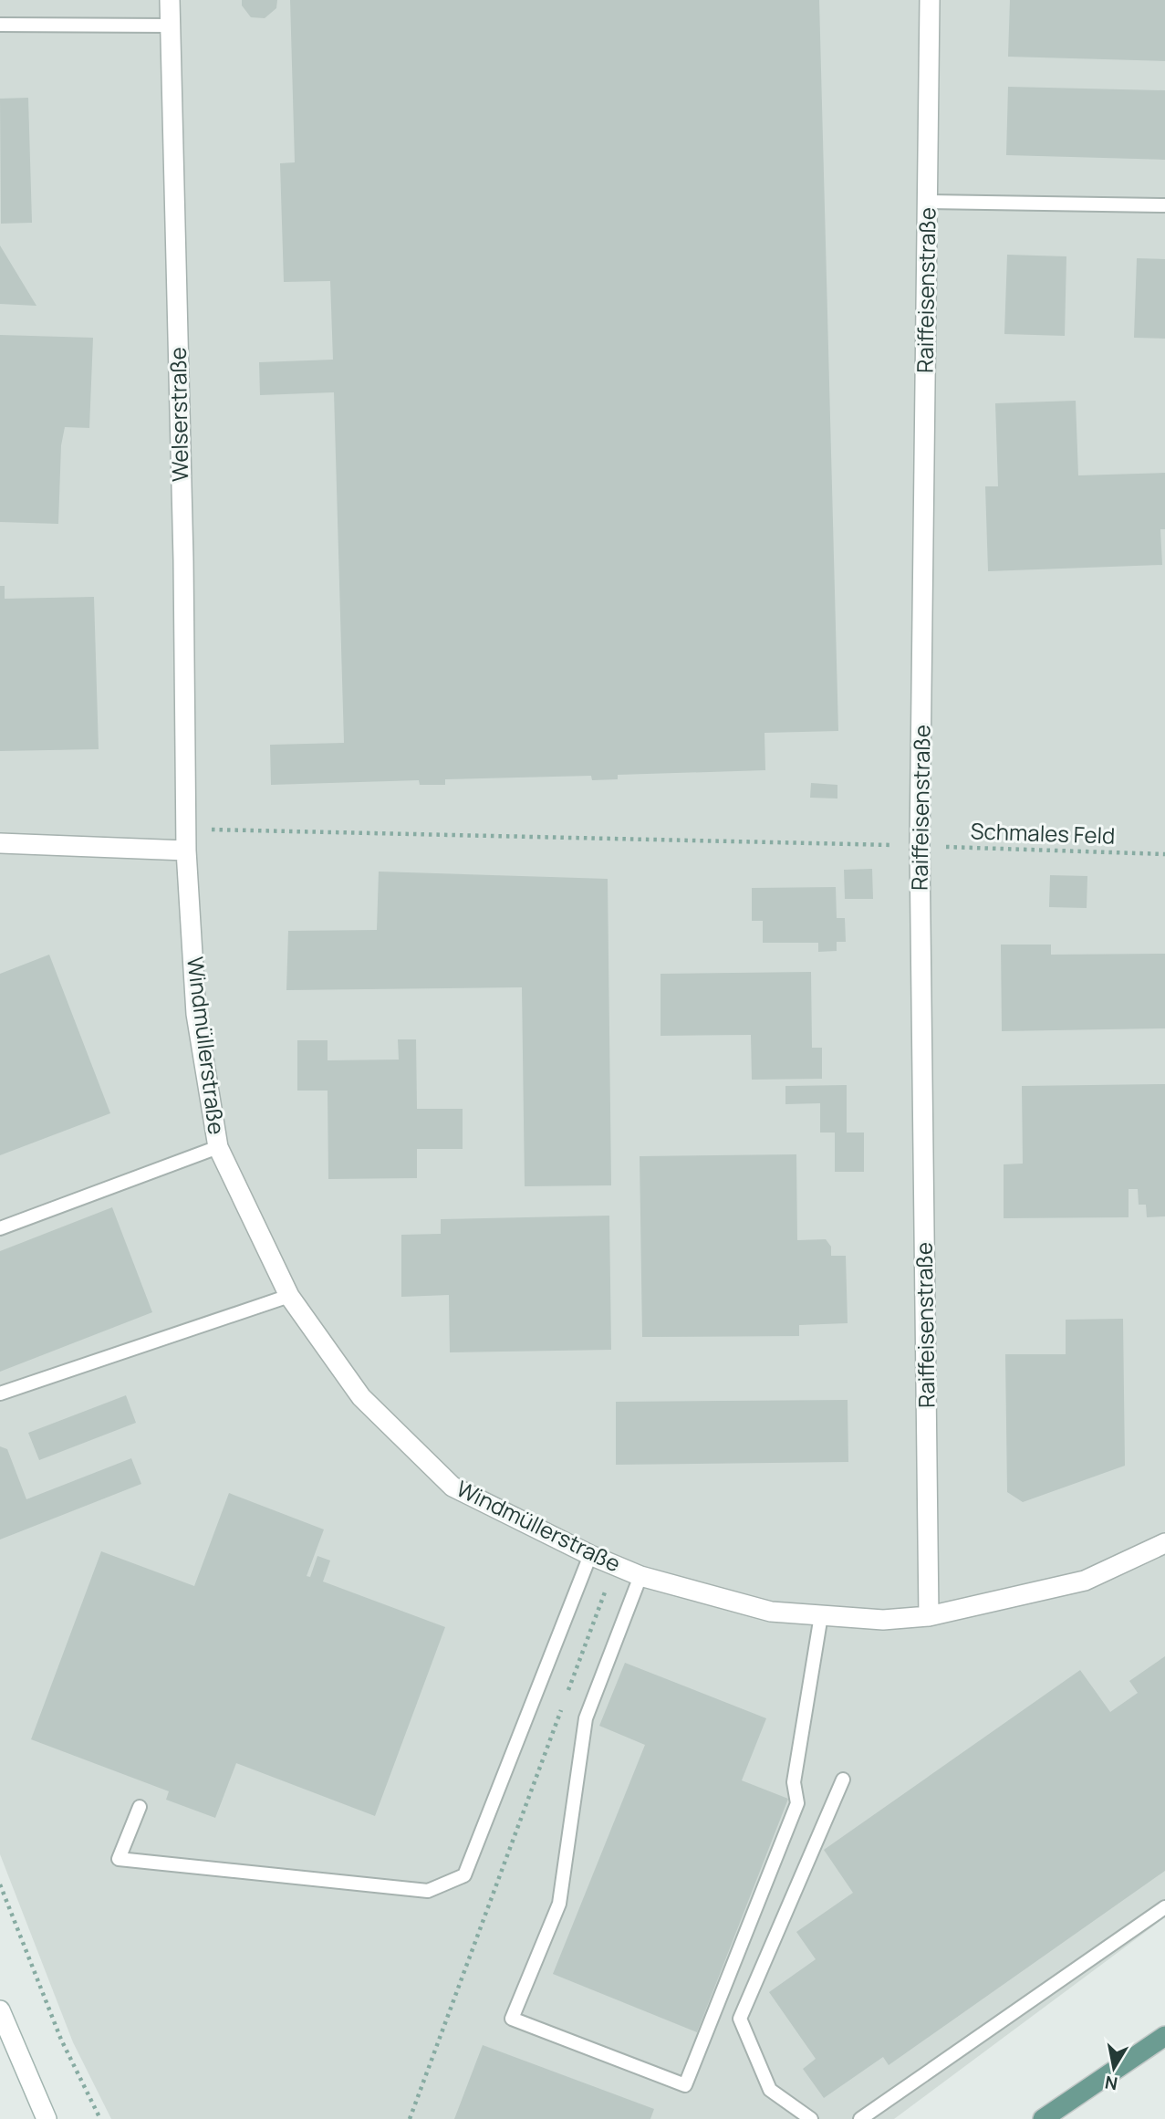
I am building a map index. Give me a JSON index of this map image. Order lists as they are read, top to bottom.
{
  "streets": {
    "street": ["Raiffeisenstraße", "Welserstraße", "Windmüllerstraße"],
    "path": ["Schmales Feld"]
  },
  "crossings": [
    ["Raiffeisenstraße", "Schmales Feld"],
    ["Raiffeisenstraße", "Windmüllerstraße"],
    ["Welserstraße", "Schmales Feld"],
    ["Welserstraße", "Windmüllerstraße"],
    ["Schmales Feld", "Windmüllerstraße"]
  ],
  "north": "bottom"
}
